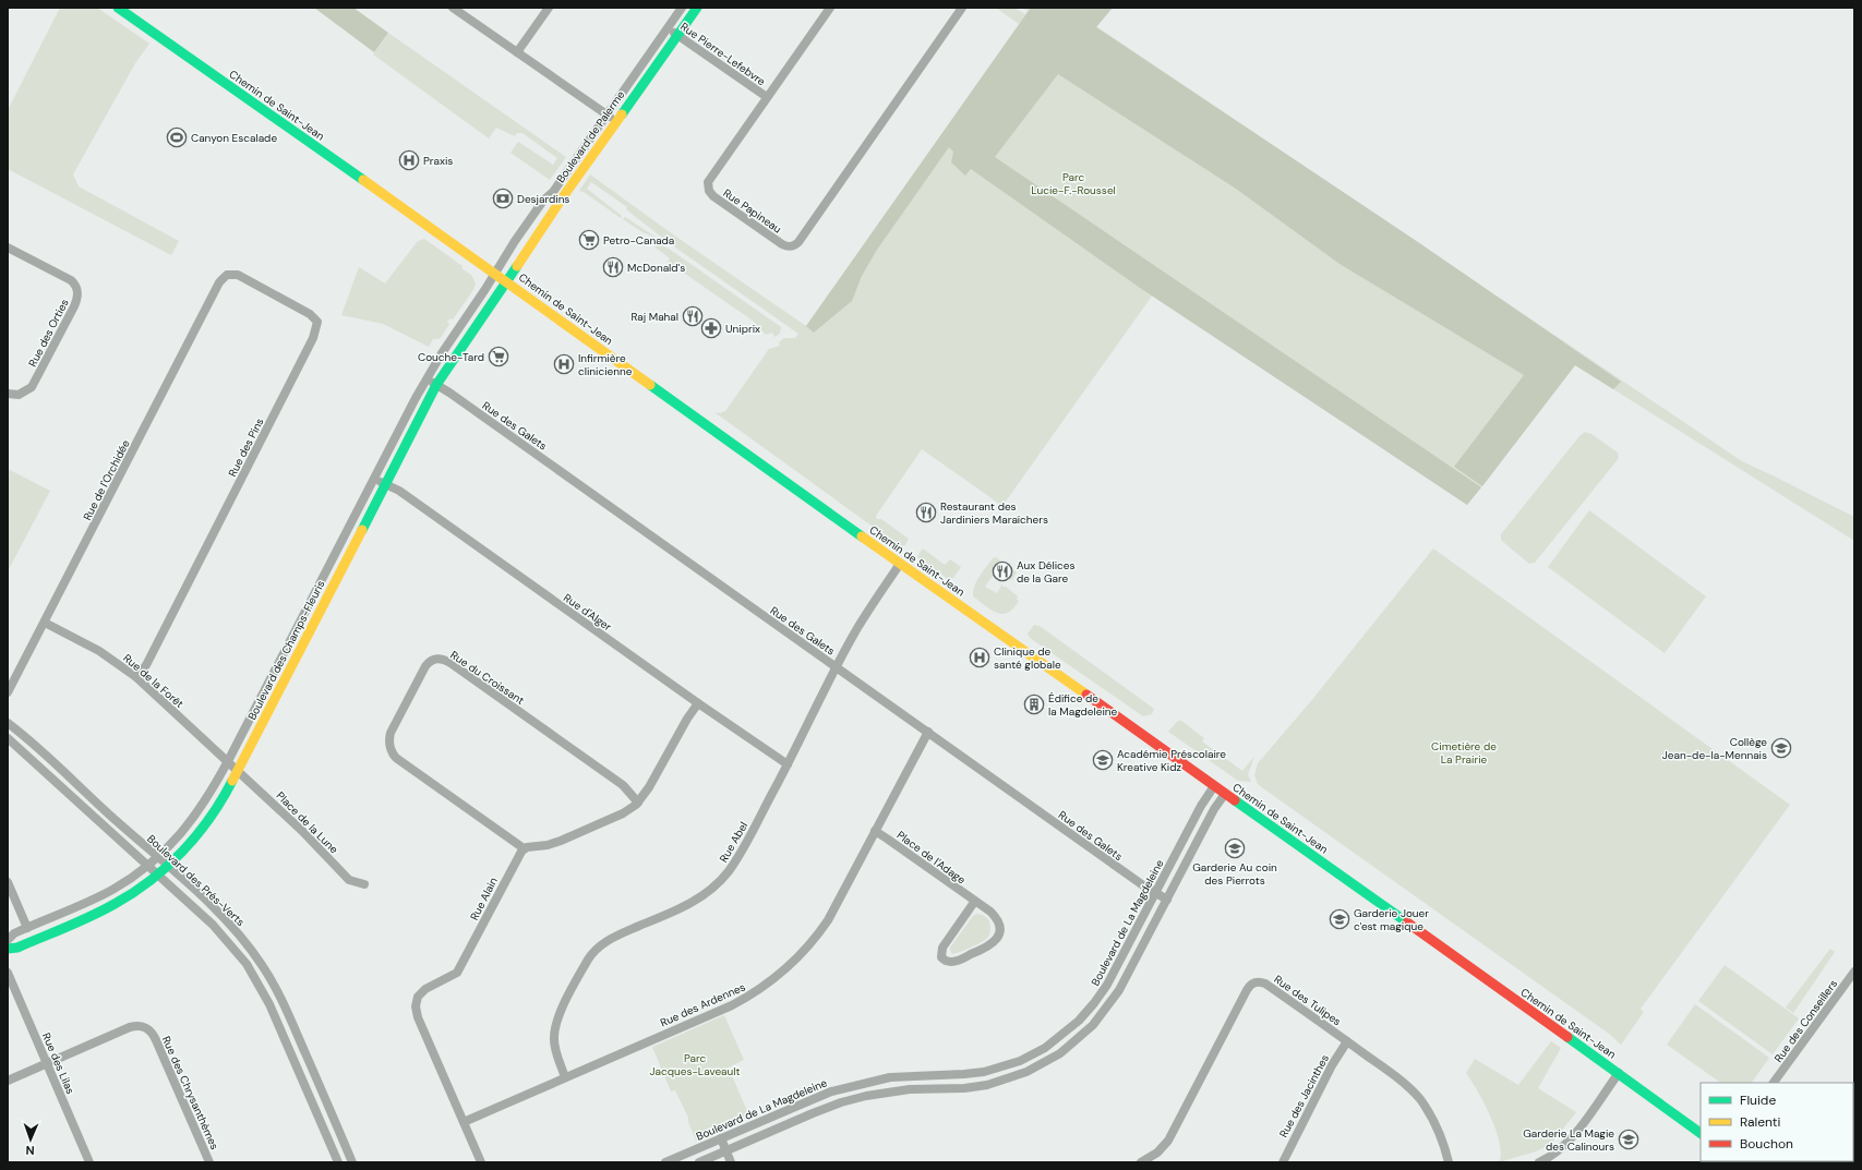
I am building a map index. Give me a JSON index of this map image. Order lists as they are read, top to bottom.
{
  "streets": {
    "main road": ["Chemin de Saint-Jean", "Boulevard de Palerme", "Boulevard des Champs-Fleuris"],
    "street": [
      "Rue Pierre-Lefebvre",
      "Rue Papineau",
      "Rue des Orties",
      "Rue des Galets",
      "Rue des Pins",
      "Rue de l'Orchidée",
      "Rue d'Alger",
      "Rue du Croissant",
      "Rue de la Forêt",
      "Place de la Lune",
      "Rue Abel",
      "Place de l'Adage",
      "Boulevard des Prés-Verts",
      "Rue Alain",
      "Boulevard de La Magdeleine",
      "Rue des Tulipes",
      "Rue des Ardennes",
      "Rue des Conseillers",
      "Rue des Lilas",
      "Rue des Chrysanthèmes",
      "Rue des Jacinthes"
    ]
  },
  "crossings": [
    ["Rue Pierre-Lefebvre", "Boulevard de Palerme"],
    ["Rue Pierre-Lefebvre", "Rue Papineau"],
    ["Chemin de Saint-Jean", "Boulevard de Palerme"],
    ["Chemin de Saint-Jean", "Boulevard des Champs-Fleuris"],
    ["Chemin de Saint-Jean", "Rue Abel"],
    ["Chemin de Saint-Jean", "Boulevard de La Magdeleine"],
    ["Boulevard de Palerme", "Boulevard des Champs-Fleuris"],
    ["Rue des Galets", "Boulevard des Champs-Fleuris"],
    ["Rue des Galets", "Rue Abel"],
    ["Rue des Galets", "Boulevard de La Magdeleine"],
    ["Rue des Galets", "Rue des Ardennes"],
    ["Rue des Pins", "Rue de l'Orchidée"],
    ["Rue des Pins", "Rue de la Forêt"],
    ["Rue de l'Orchidée", "Rue de la Forêt"],
    ["Rue d'Alger", "Boulevard des Champs-Fleuris"],
    ["Rue d'Alger", "Rue Abel"],
    ["Boulevard des Champs-Fleuris", "Rue de la Forêt"],
    ["Boulevard des Champs-Fleuris", "Place de la Lune"],
    ["Boulevard des Champs-Fleuris", "Boulevard des Prés-Verts"],
    ["Rue du Croissant", "Rue Alain"],
    ["Rue de la Forêt", "Place de la Lune"],
    ["Rue Abel", "Rue des Ardennes"],
    ["Place de l'Adage", "Rue des Ardennes"],
    ["Rue Alain", "Rue des Ardennes"],
    ["Rue des Tulipes", "Rue des Jacinthes"],
    ["Rue des Lilas", "Rue des Chrysanthèmes"]
  ],
  "parks": ["Parc Lucie-F.-Roussel", "Cimetière de La Prairie", "Parc Jacques-Laveault"],
  "places": {
    "sports": ["Canyon Escalade"],
    "hospital": ["Praxis", "Infirmière clinicienne", "Clinique de santé globale"],
    "bank": ["Desjardins"],
    "supermarket": ["Petro-Canada", "Couche-Tard"],
    "restaurant": [
      "McDonald's",
      "Raj Mahal",
      "Restaurant des Jardiniers Maraîchers",
      "Aux Délices de la Gare"
    ],
    "pharmacy": ["Uniprix"],
    "building": ["Édifice de la Magdeleine"],
    "school or university": [
      "Collège Jean-de-la-Mennais",
      "Académie Préscolaire Kreative Kidz",
      "Garderie Au coin des Pierrots",
      "Garderie Jouer c'est magique",
      "Garderie La Magie des Calinours"
    ]
  },
  "legend": ["Fluide", "Ralenti", "Bouchon"],
  "north": "bottom"
}
